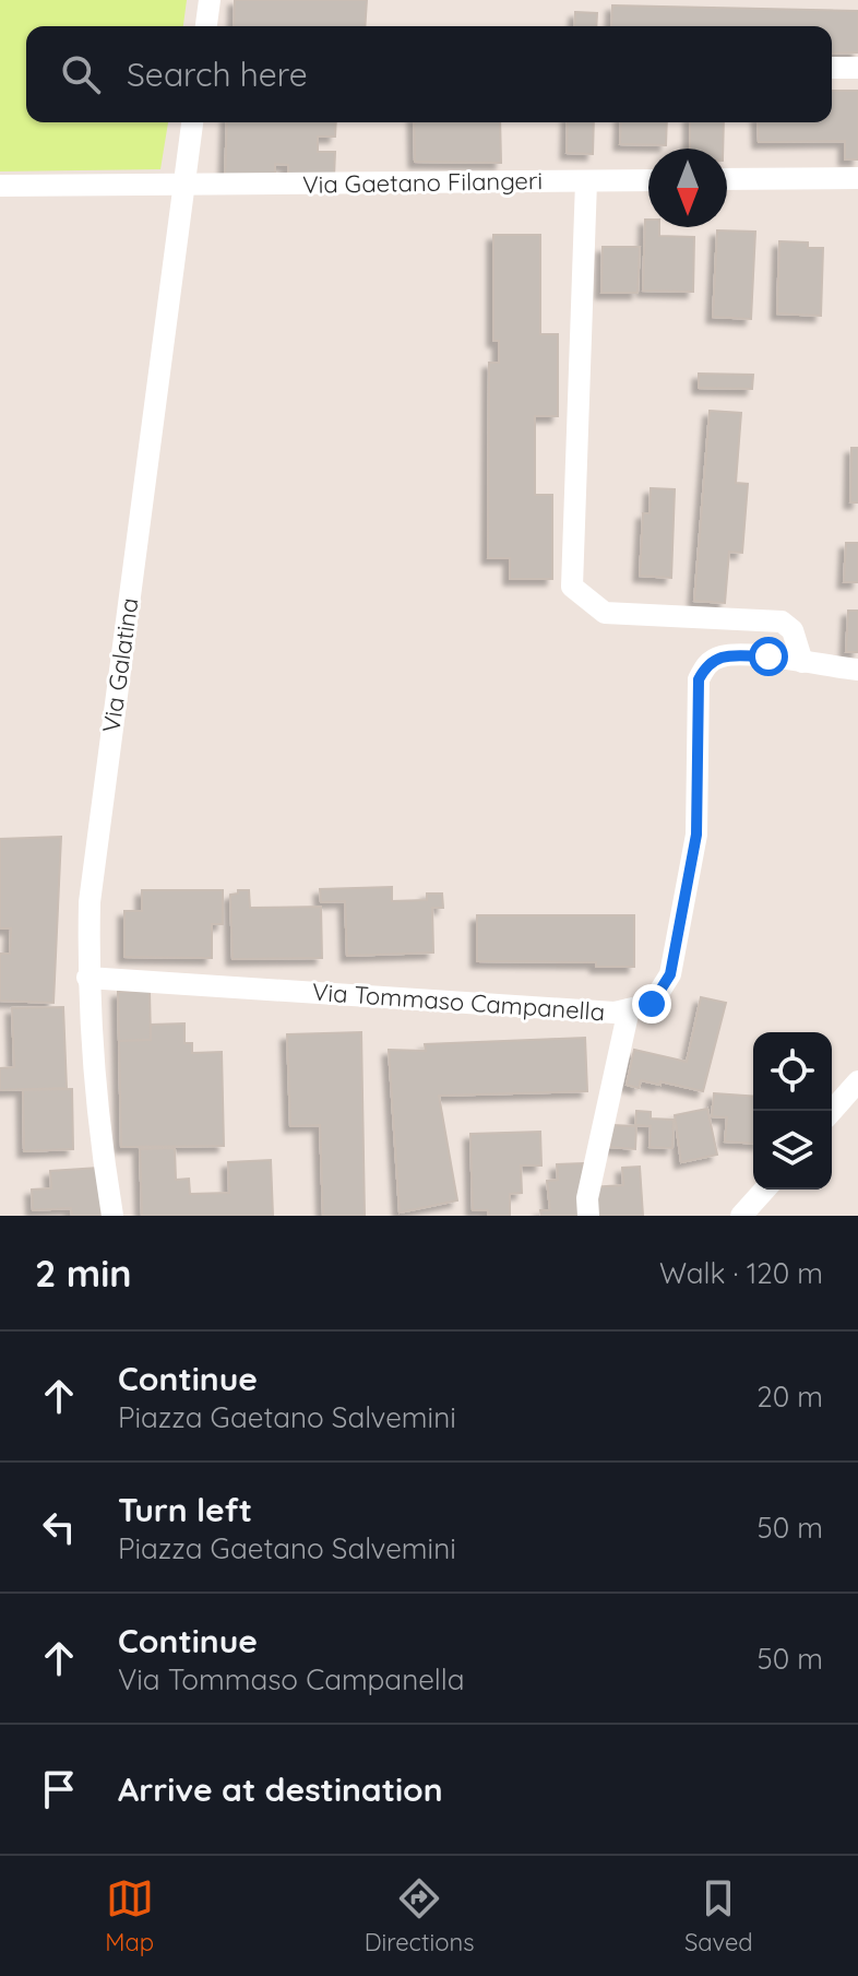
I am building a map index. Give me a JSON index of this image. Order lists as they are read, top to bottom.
{
  "streets": {
    "street": ["Via Gaetano Filangeri", "Via Galatina", "Via Tommaso Campanella"]
  },
  "crossings": [
    ["Via Gaetano Filangeri", "Via Galatina"],
    ["Via Galatina", "Via Tommaso Campanella"]
  ],
  "north": "bottom",
  "page": {
    "search": "Search here",
    "heading": ["2 min", "Walk · 120 m"],
    "list": [
      ["Continue", "Piazza Gaetano Salvemini", "20 m"],
      ["Turn left", "Piazza Gaetano Salvemini", "50 m"],
      ["Continue", "Via Tommaso Campanella", "50 m"],
      "Arrive at destination"
    ],
    "nav": ["Map", "Directions", "Saved"]
  }
}
